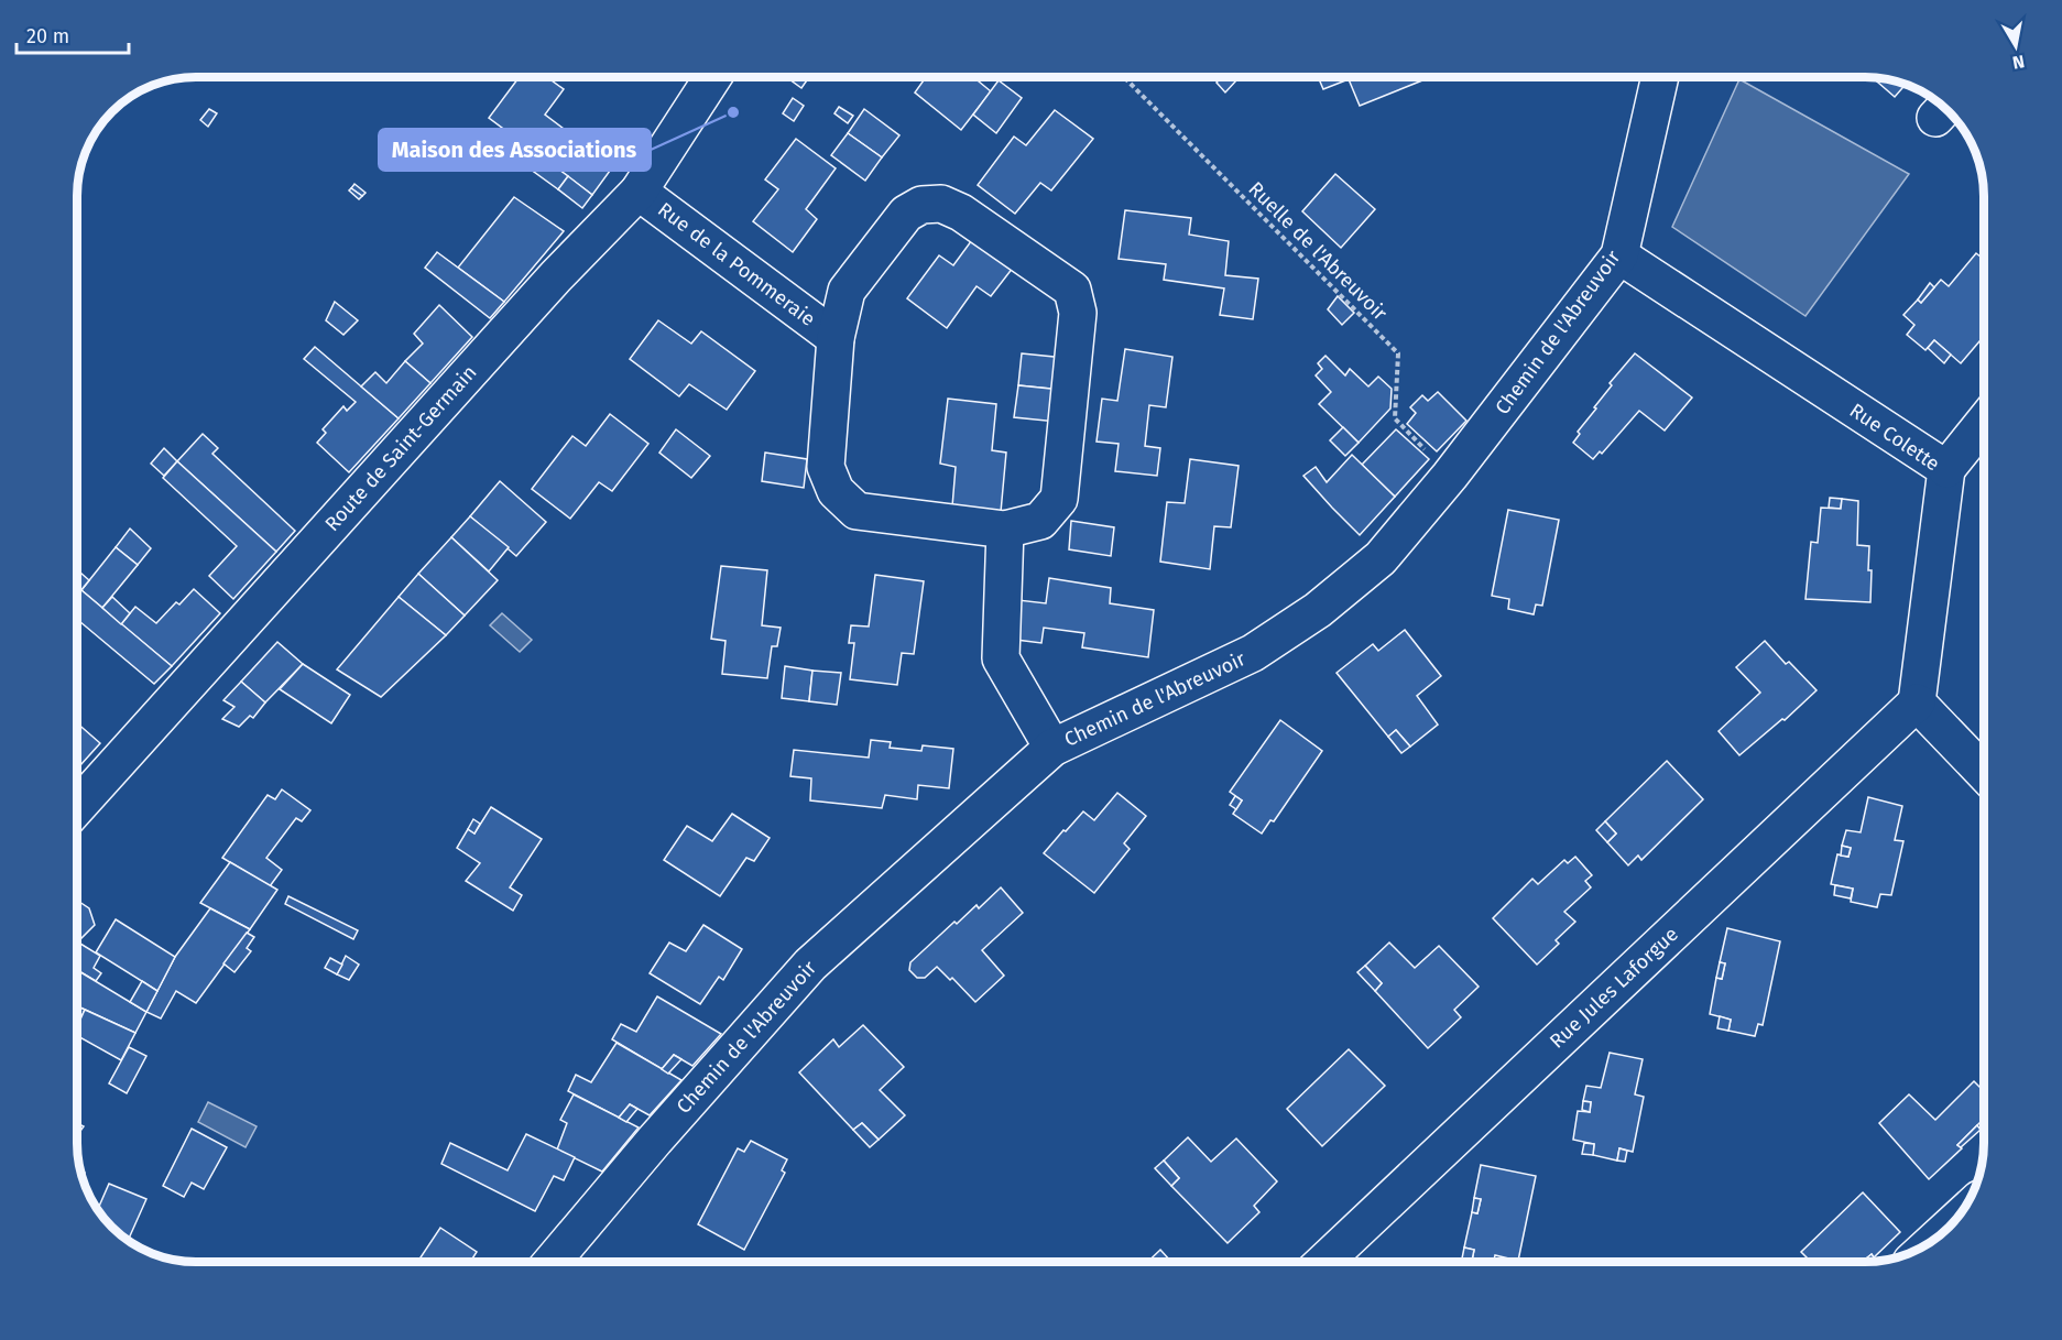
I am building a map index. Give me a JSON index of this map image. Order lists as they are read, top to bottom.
{
  "streets": {
    "street": [
      "Rue de la Pommeraie",
      "Chemin de l'Abreuvoir",
      "Rue Colette",
      "Route de Saint-Germain",
      "Rue Jules Laforgue"
    ],
    "path": ["Ruelle de l'Abreuvoir"]
  },
  "crossings": [
    ["Ruelle de l'Abreuvoir", "Chemin de l'Abreuvoir"],
    ["Rue de la Pommeraie", "Route de Saint-Germain"],
    ["Chemin de l'Abreuvoir", "Rue Colette"],
    ["Rue Colette", "Rue Jules Laforgue"]
  ],
  "places": ["Maison des Associations"],
  "scale_bar": "20 m",
  "north": "bottom"
}
